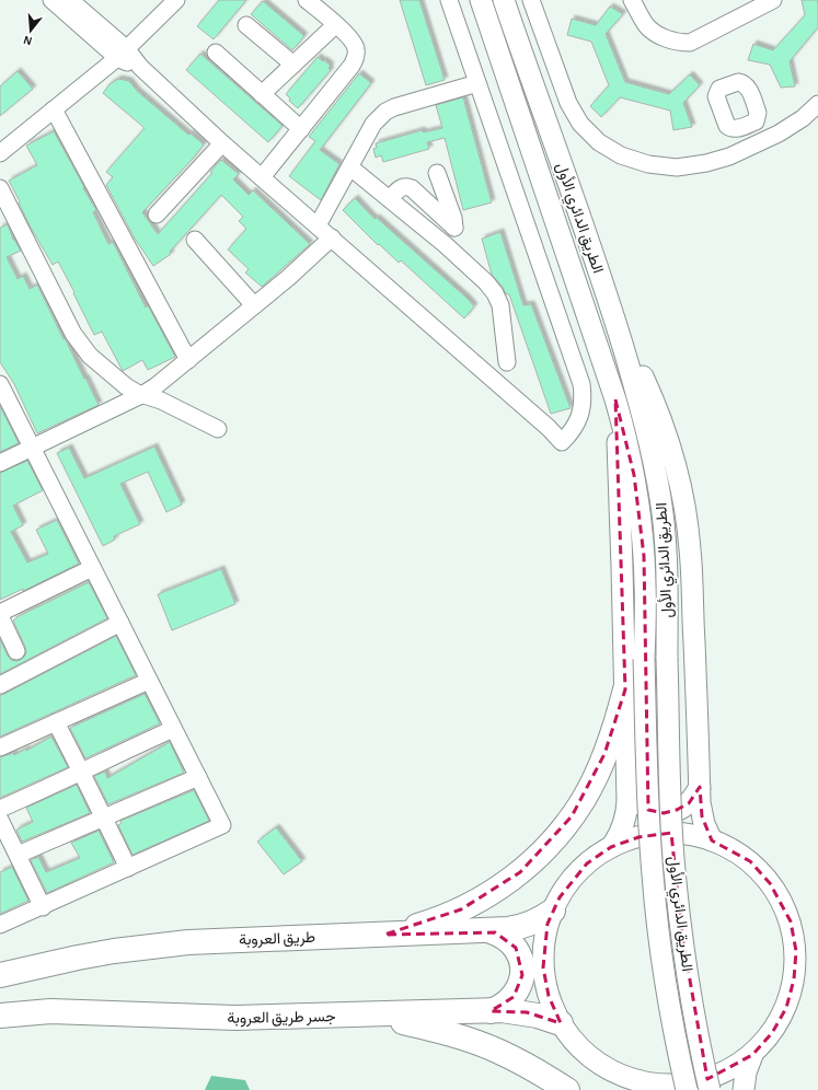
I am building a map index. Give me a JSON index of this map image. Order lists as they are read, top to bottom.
{
  "streets": {
    "highway": ["طريق العروبة", "جسر طريق العروبة"],
    "main road": ["الطريق الدائري الأول"]
  },
  "north": "bottom"
}
